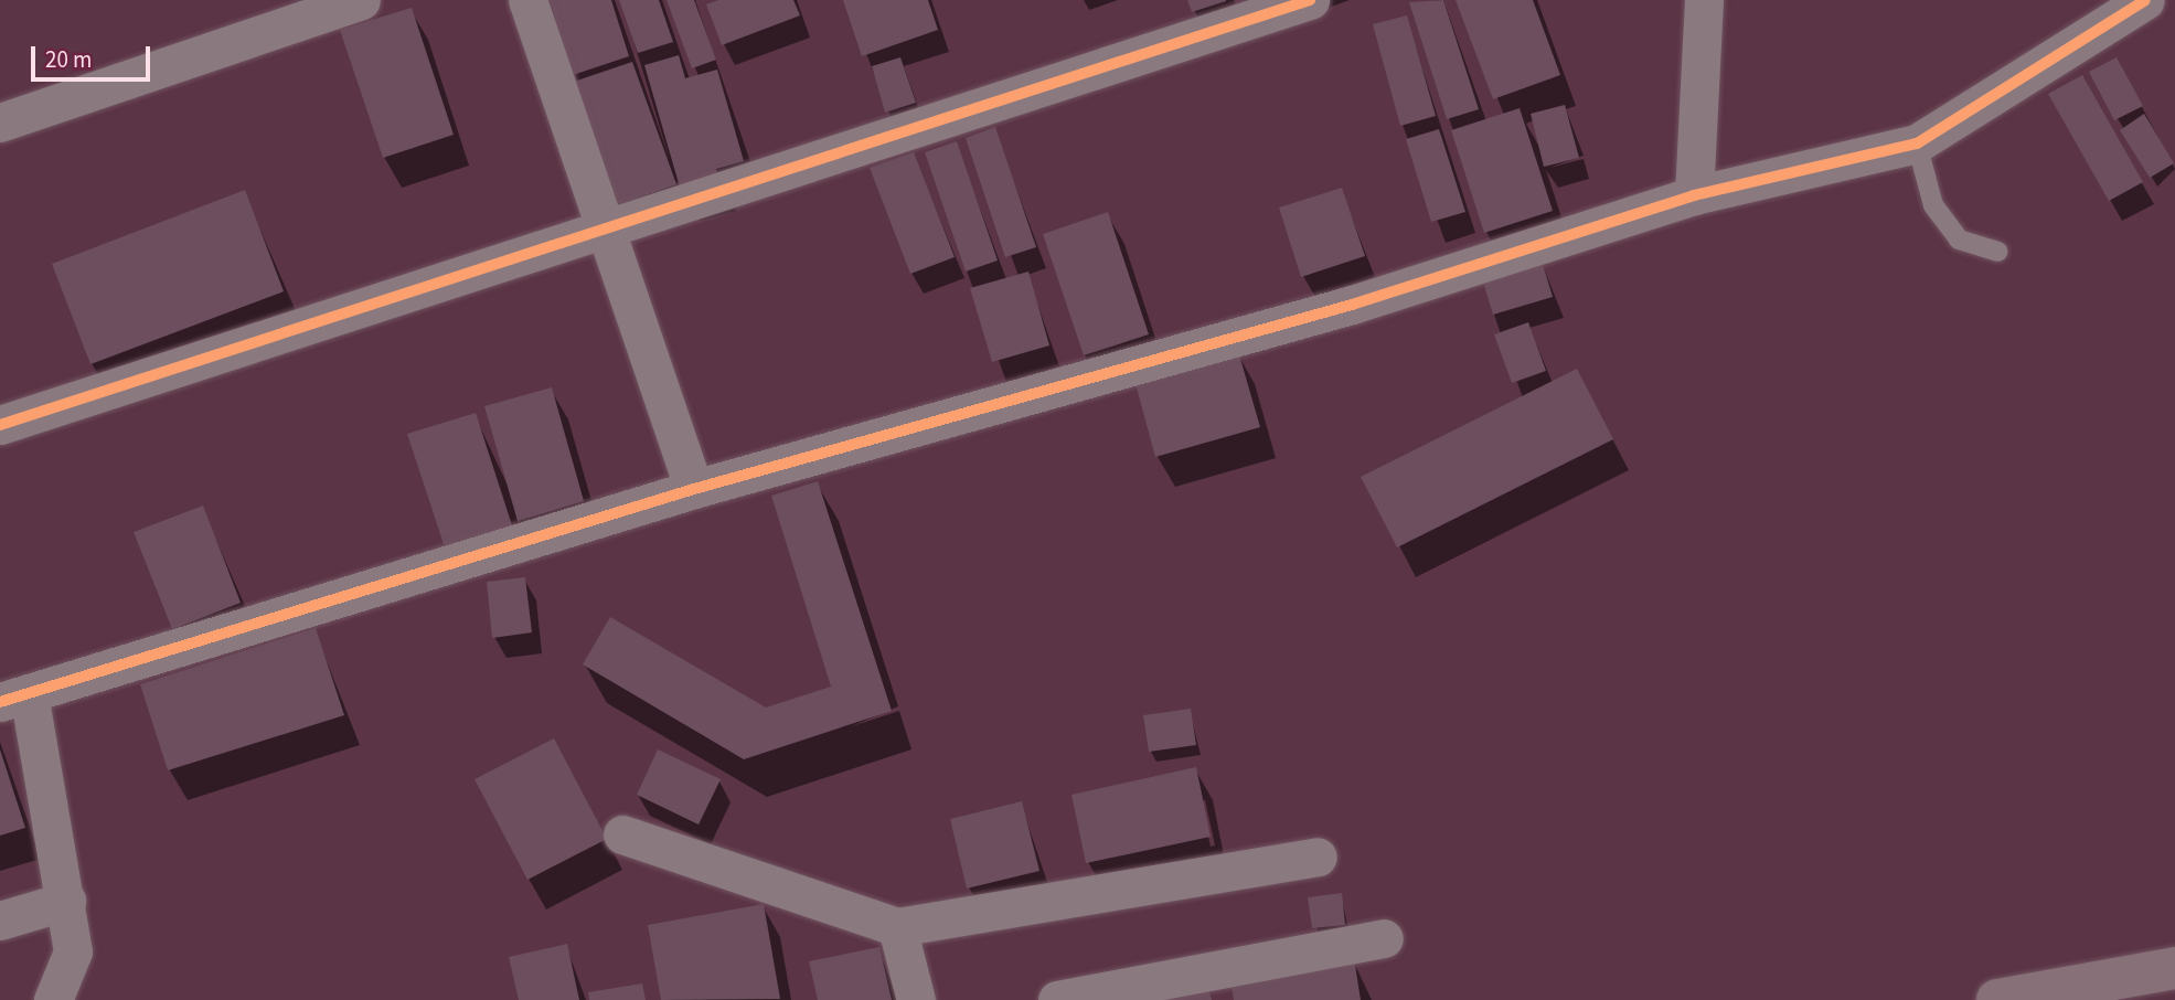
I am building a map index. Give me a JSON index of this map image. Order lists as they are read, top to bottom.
{
  "scale_bar": "20 m"
}
